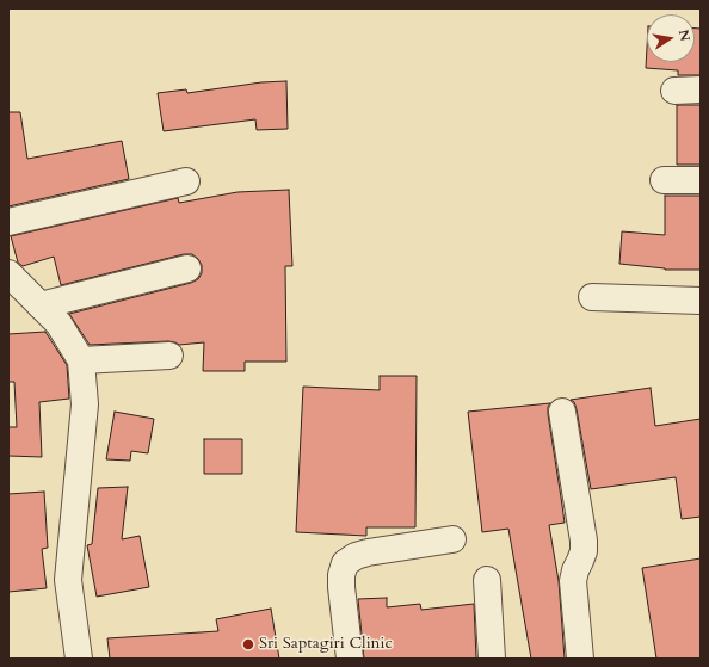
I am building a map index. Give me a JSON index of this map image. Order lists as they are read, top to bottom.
{
  "places": ["Sri Saptagiri Clinic"],
  "north": "right"
}
